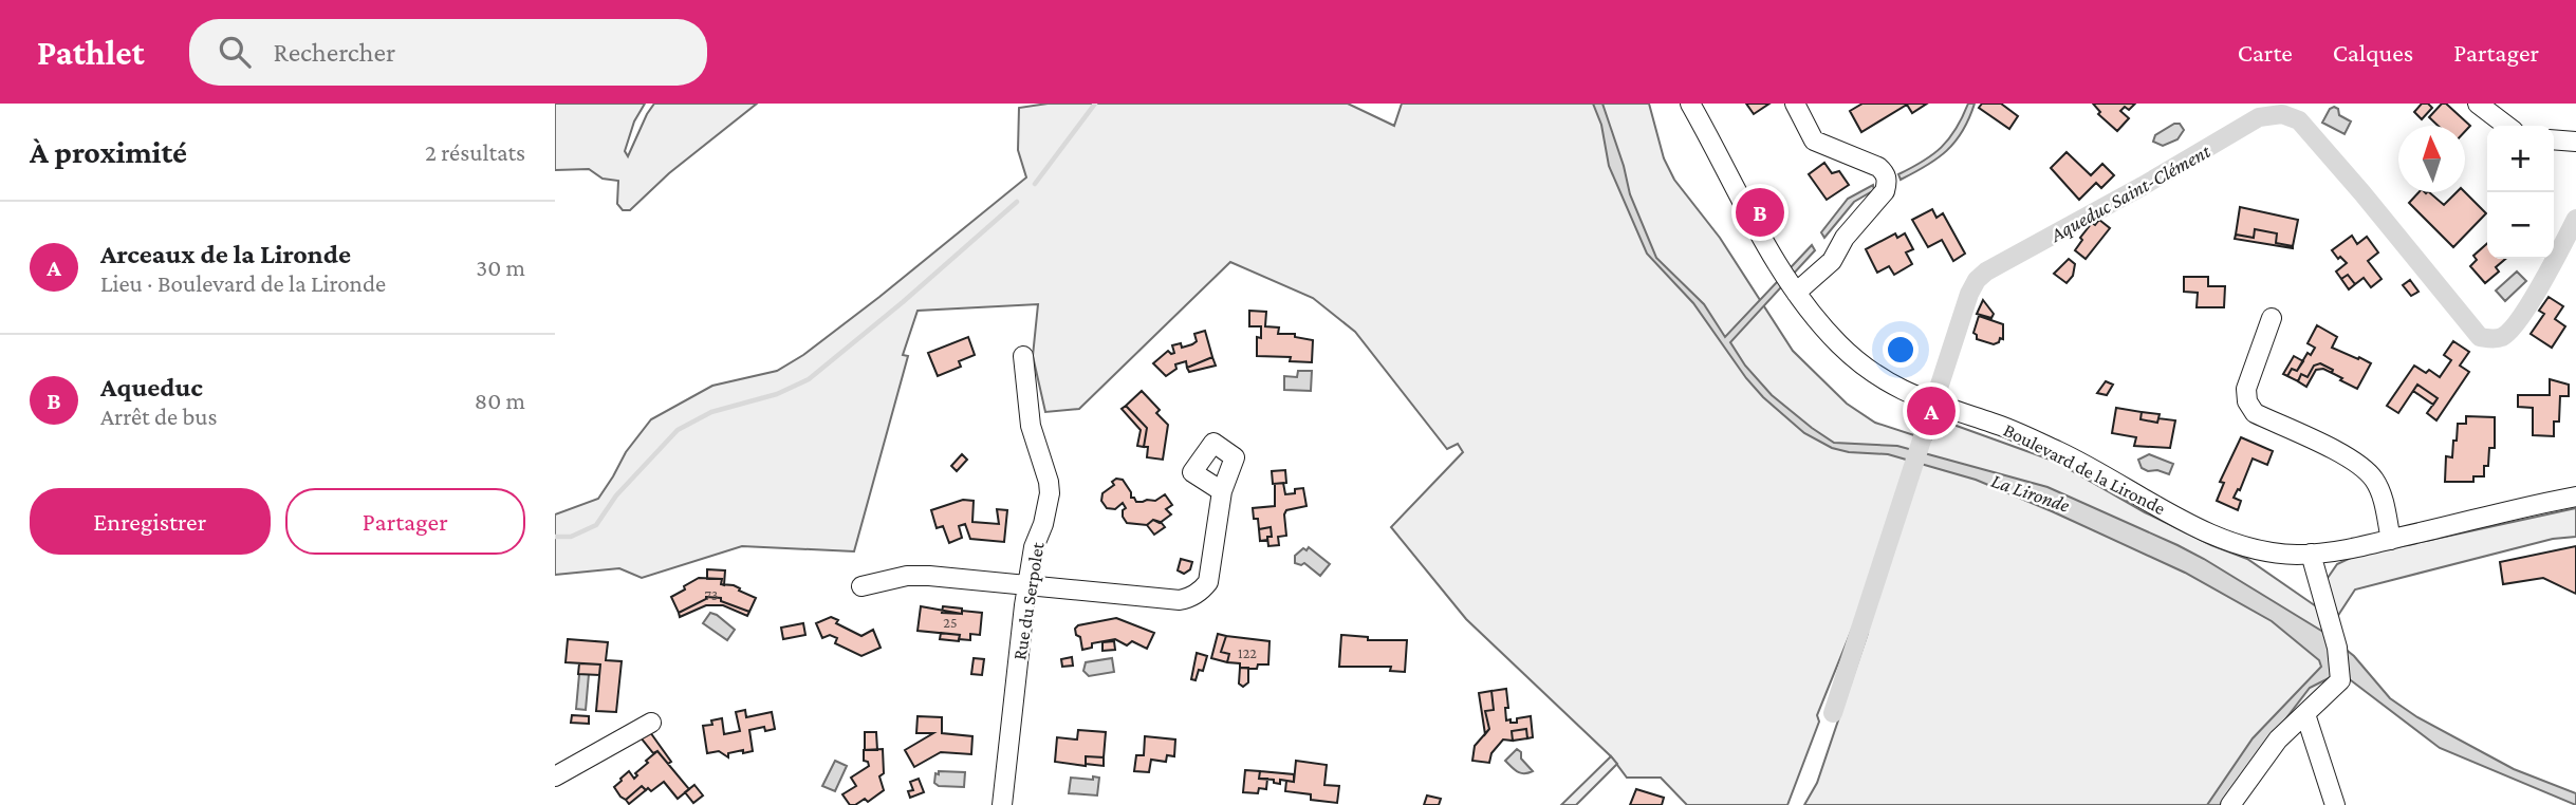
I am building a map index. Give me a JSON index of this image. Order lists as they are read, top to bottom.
{
  "streets": {
    "street": ["Boulevard de la Lironde", "Rue du Serpolet"]
  },
  "water": ["Aqueduc Saint-Clément", "La Lironde"],
  "house_numbers": ["73", "25", "122"],
  "north": "top",
  "page": {
    "header": "Pathlet",
    "search": "Rechercher",
    "nav": ["Carte", "Calques", "Partager"],
    "heading": ["À proximité", "2 résultats"],
    "map_buttons": ["+", "−"],
    "pins": ["B", "A"],
    "list": [
      {
        "mark": "A",
        "name": "Arceaux de la Lironde",
        "note": "Lieu · Boulevard de la Lironde",
        "value": "30 m"
      },
      {
        "mark": "B",
        "name": "Aqueduc",
        "note": "Arrêt de bus",
        "value": "80 m"
      }
    ],
    "buttons": ["Enregistrer", "Partager"]
  }
}
